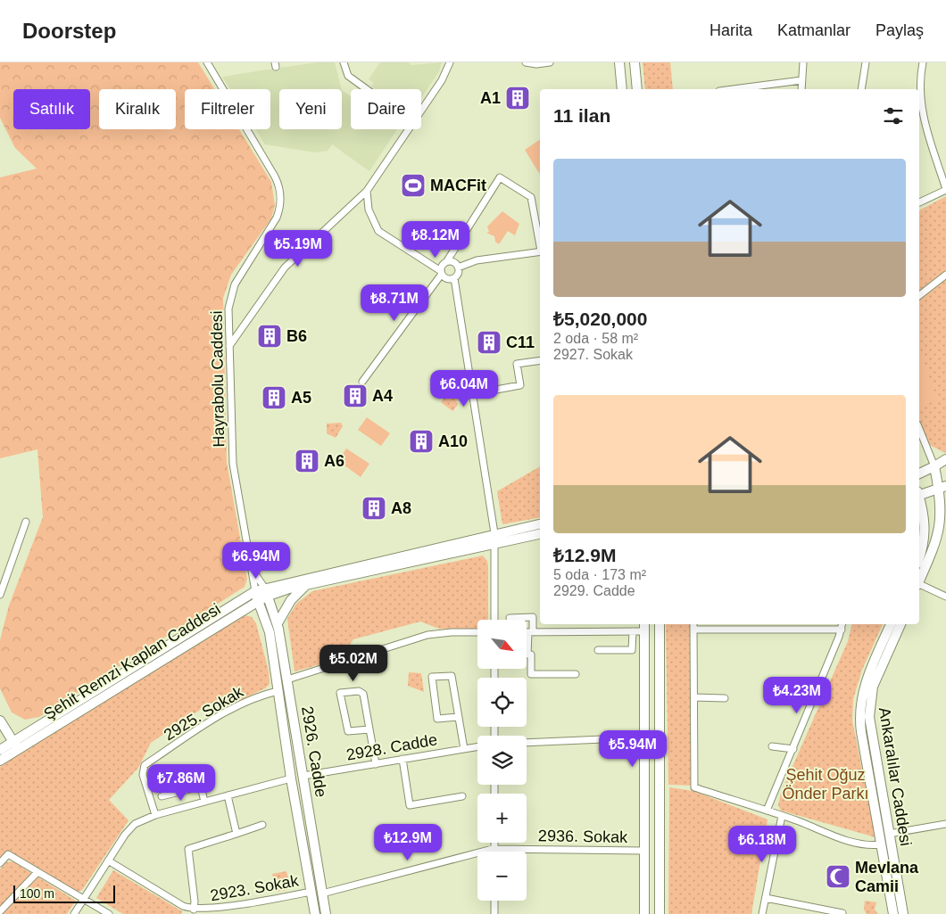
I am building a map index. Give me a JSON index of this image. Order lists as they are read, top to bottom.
{
  "streets": {
    "main road": ["Şehit Remzi Kaplan Caddesi", "2926. Cadde", "Ankaralılar Caddesi"],
    "street": [
      "Hayrabolu Caddesi",
      "2925. Sokak",
      "2928. Cadde",
      "2936. Sokak",
      "2923. Sokak"
    ]
  },
  "crossings": [
    ["Hayrabolu Caddesi", "Şehit Remzi Kaplan Caddesi"],
    ["Hayrabolu Caddesi", "2926. Cadde"],
    ["Şehit Remzi Kaplan Caddesi", "2926. Cadde"],
    ["2925. Sokak", "2926. Cadde"],
    ["2928. Cadde", "2926. Cadde"],
    ["2926. Cadde", "2936. Sokak"],
    ["2926. Cadde", "2923. Sokak"]
  ],
  "parks": ["Şehit Oğuz Önder Parkı"],
  "places": {
    "building": [
      "A1",
      "B6",
      "C11",
      "A4",
      "A5",
      "A10",
      "A6",
      "A8"
    ],
    "sports": ["MACFit"],
    "mosque": ["Mevlana Camii"]
  },
  "scale_bar": "100 m",
  "north": "bottom right",
  "page": {
    "header": "Doorstep",
    "nav": ["Harita", "Katmanlar", "Paylaş"],
    "chip": [
      "Satılık",
      "Kiralık",
      "Filtreler",
      "Yeni",
      "Daire"
    ],
    "heading": "11 ilan",
    "list": [
      {
        "name": "₺5,020,000",
        "note": "2 oda · 58 m² · 2927. Sokak"
      },
      {
        "name": "₺12.9M",
        "note": "5 oda · 173 m² · 2929. Cadde"
      }
    ],
    "price": [
      "₺8.12M",
      "₺5.19M",
      "₺8.71M",
      "₺6.04M",
      "₺6.94M",
      "₺5.02M",
      "₺4.23M",
      "₺5.94M",
      "₺7.86M",
      "₺12.9M",
      "₺6.18M"
    ],
    "map_buttons": ["+", "−"],
    "scale": "100 m"
  }
}
